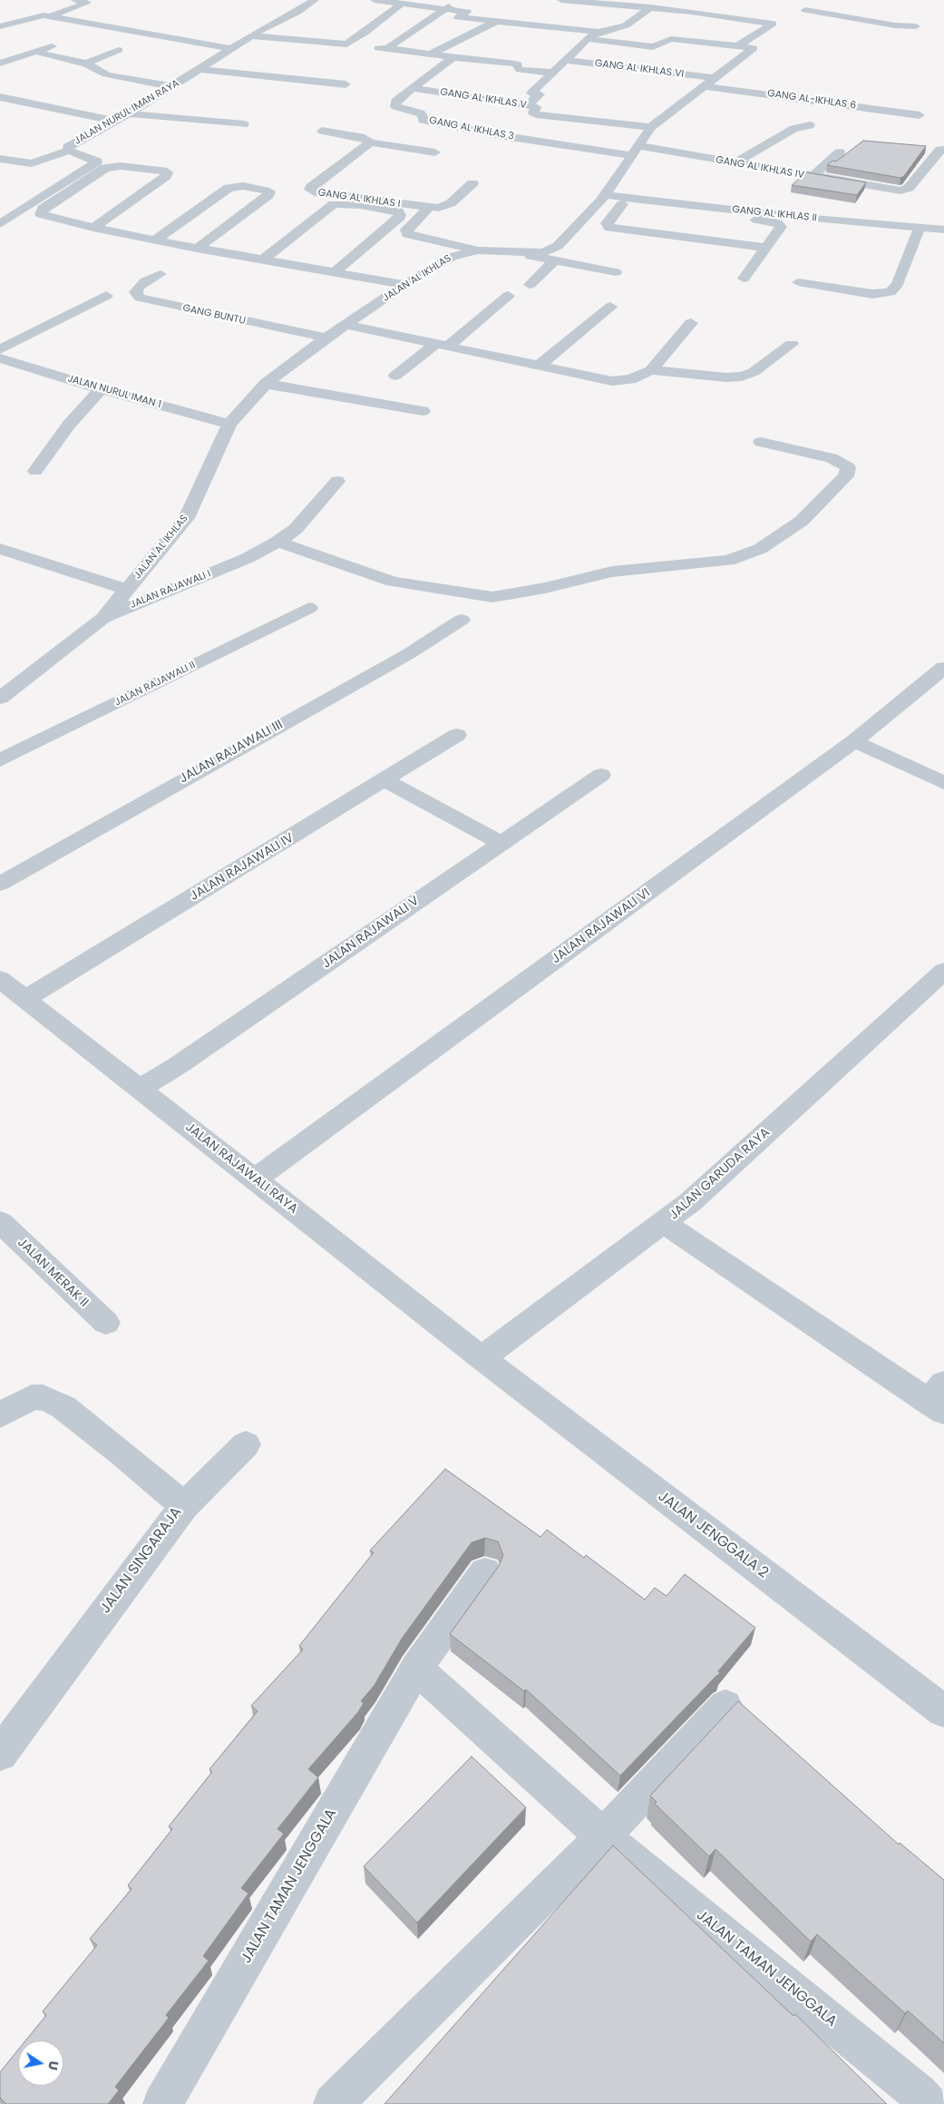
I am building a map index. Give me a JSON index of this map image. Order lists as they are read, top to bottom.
{
  "streets": {
    "street": [
      "GANG AL IKHLAS VI",
      "GANG AL IKHLAS V",
      "GANG AL-IKHLAS 6",
      "JALAN NURUL IMAN RAYA",
      "GANG AL IKHLAS 3",
      "GANG AL IKHLAS IV",
      "GANG AL IKHLAS I",
      "GANG AL IKHLAS II",
      "JALAN AL IKHLAS",
      "GANG BUNTU",
      "JALAN NURUL IMAN 1",
      "JALAN RAJAWALI I",
      "JALAN RAJAWALI II",
      "JALAN RAJAWALI III",
      "JALAN RAJAWALI IV",
      "JALAN RAJAWALI VI",
      "JALAN RAJAWALI V",
      "JALAN RAJAWALI RAYA",
      "JALAN GARUDA RAYA",
      "JALAN MERAK II",
      "JALAN JENGGALA 2",
      "JALAN SINGARAJA",
      "JALAN TAMAN JENGGALA"
    ]
  },
  "crossings": [
    ["GANG AL IKHLAS VI", "GANG AL-IKHLAS 6"],
    ["GANG AL IKHLAS VI", "JALAN AL IKHLAS"],
    ["GANG AL IKHLAS V", "GANG AL IKHLAS 3"],
    ["GANG AL IKHLAS V", "JALAN AL IKHLAS"],
    ["GANG AL-IKHLAS 6", "JALAN AL IKHLAS"],
    ["GANG AL IKHLAS 3", "GANG AL IKHLAS IV"],
    ["GANG AL IKHLAS 3", "JALAN AL IKHLAS"],
    ["GANG AL IKHLAS IV", "JALAN AL IKHLAS"],
    ["GANG AL IKHLAS I", "JALAN AL IKHLAS"],
    ["GANG AL IKHLAS II", "JALAN AL IKHLAS"],
    ["JALAN AL IKHLAS", "GANG BUNTU"],
    ["JALAN AL IKHLAS", "JALAN NURUL IMAN 1"],
    ["JALAN AL IKHLAS", "JALAN RAJAWALI I"],
    ["JALAN RAJAWALI IV", "JALAN RAJAWALI RAYA"],
    ["JALAN RAJAWALI VI", "JALAN RAJAWALI RAYA"],
    ["JALAN RAJAWALI V", "JALAN RAJAWALI RAYA"],
    ["JALAN RAJAWALI RAYA", "JALAN GARUDA RAYA"],
    ["JALAN RAJAWALI RAYA", "JALAN JENGGALA 2"],
    ["JALAN GARUDA RAYA", "JALAN JENGGALA 2"]
  ],
  "north": "right"
}
